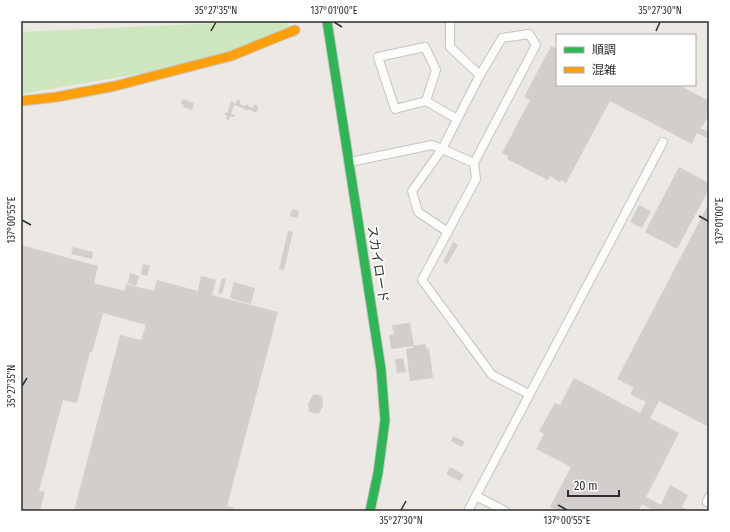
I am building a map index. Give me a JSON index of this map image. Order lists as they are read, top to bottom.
{
  "streets": {
    "street": ["スカイロード"]
  },
  "legend": ["順調", "混雑"],
  "scale_bar": "20 m",
  "coordinates": [
    "35°27'35\"N",
    "137°01'00\"E",
    "35°27'30\"N",
    "137°00'55\"E"
  ]
}
